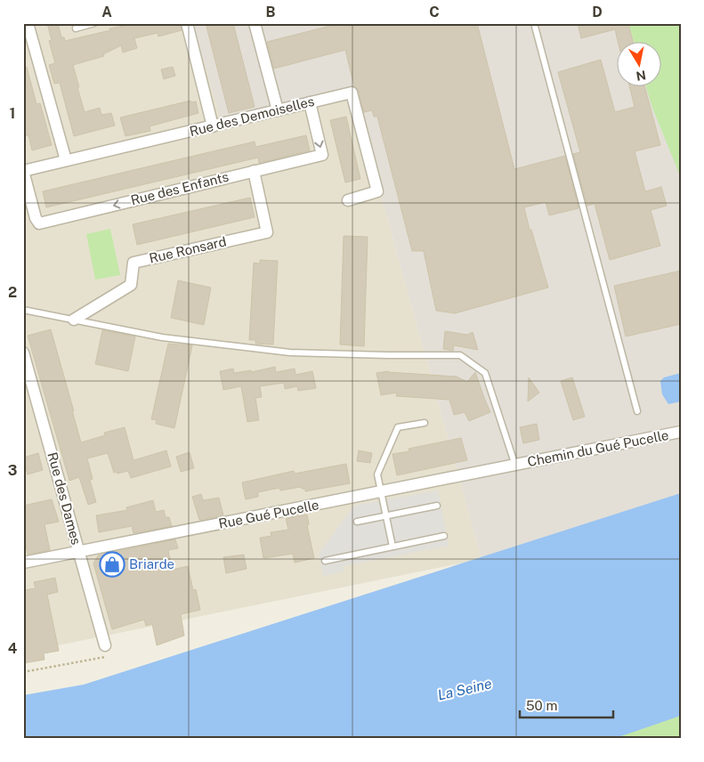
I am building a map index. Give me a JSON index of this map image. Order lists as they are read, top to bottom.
{
  "streets": {
    "street": [
      "Rue des Demoiselles",
      "Rue des Enfants",
      "Rue Ronsard",
      "Chemin du Gué Pucelle",
      "Rue des Dames",
      "Rue Gué Pucelle"
    ]
  },
  "crossings": [
    ["Rue des Demoiselles", "Rue des Enfants"],
    ["Rue des Enfants", "Rue Ronsard"],
    ["Chemin du Gué Pucelle", "Rue Gué Pucelle"],
    ["Rue des Dames", "Rue Gué Pucelle"]
  ],
  "water": ["La Seine"],
  "places": {
    "shop": ["Briarde"]
  },
  "scale_bar": "50 m",
  "north": "bottom",
  "grid": {
    "columns": [
      "A",
      "B",
      "C",
      "D"
    ],
    "rows": [
      "1",
      "2",
      "3",
      "4"
    ]
  }
}
